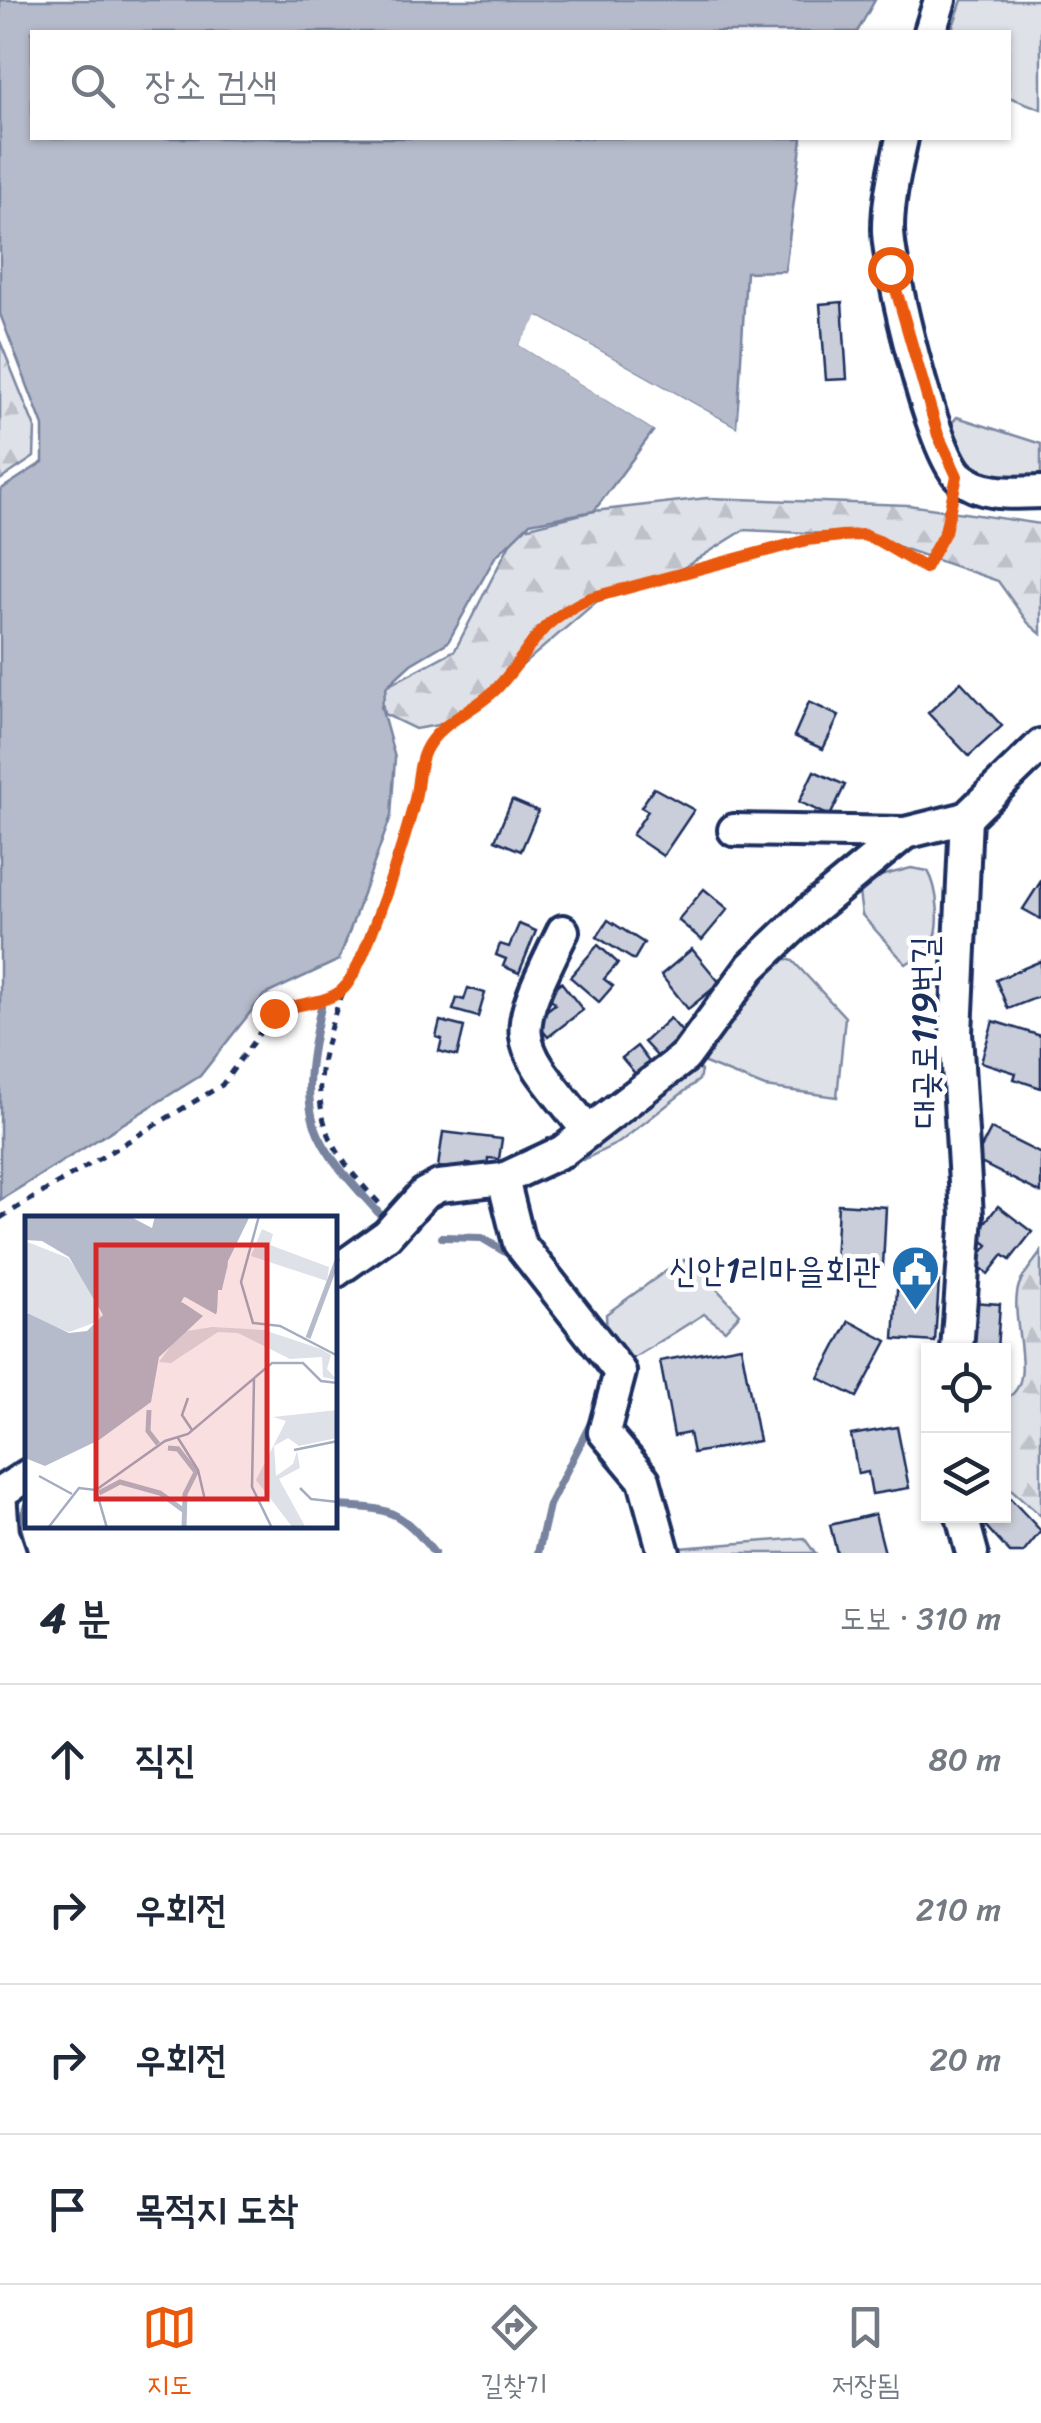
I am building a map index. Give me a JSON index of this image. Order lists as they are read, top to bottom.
{
  "streets": {
    "lane": ["대곶로119번길"]
  },
  "places": {
    "public building": ["신안1리마을회관"]
  },
  "page": {
    "search": "장소 검색",
    "heading": ["4 분", "도보 · 310 m"],
    "list": [
      ["직진", "80 m"],
      ["우회전", "210 m"],
      ["우회전", "20 m"],
      "목적지 도착"
    ],
    "nav": ["지도", "길찾기", "저장됨"]
  }
}
